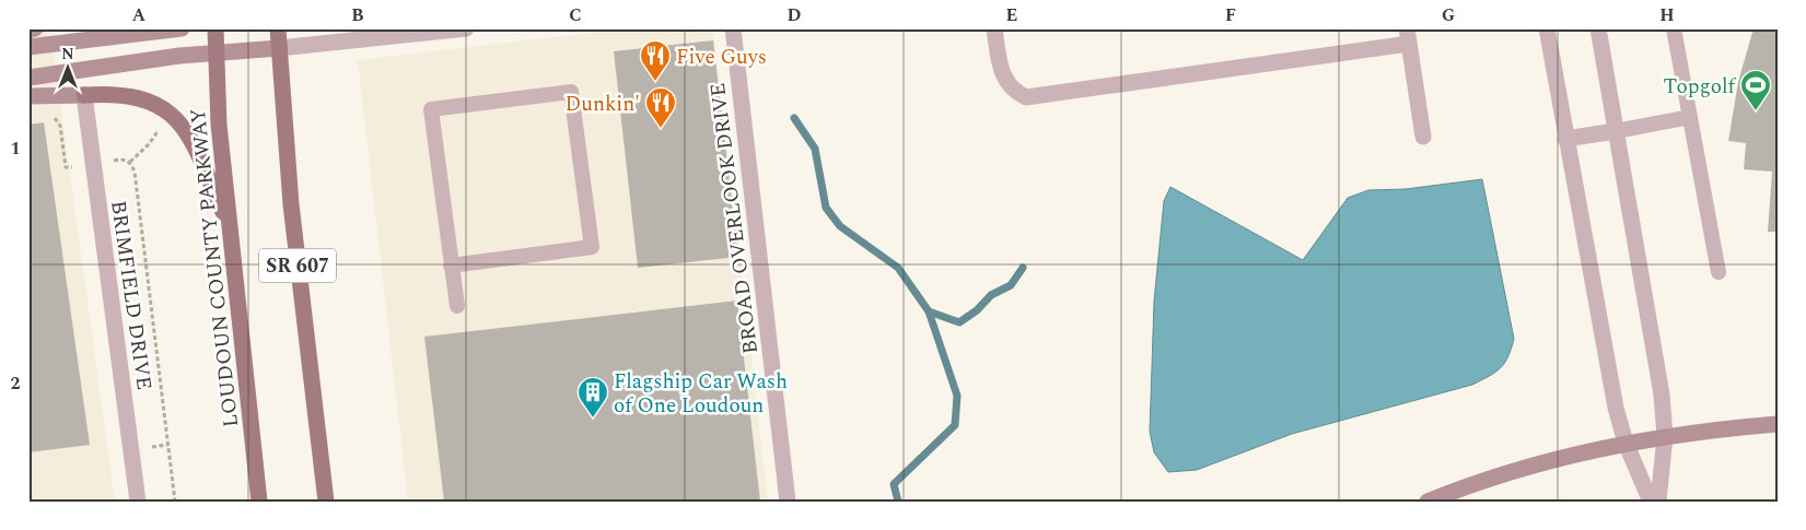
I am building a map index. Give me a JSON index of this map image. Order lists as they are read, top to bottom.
{
  "streets": {
    "main road": ["SR 607", "LOUDOUN COUNTY PARKWAY"],
    "street": ["BROAD OVERLOOK DRIVE", "BRIMFIELD DRIVE"]
  },
  "places": {
    "restaurant": ["Five Guys", "Dunkin'"],
    "sports": ["Topgolf"],
    "building": ["Flagship Car Wash of One Loudoun"]
  },
  "north": "top",
  "grid": {
    "columns": [
      "A",
      "B",
      "C",
      "D",
      "E",
      "F",
      "G",
      "H"
    ],
    "rows": ["1", "2"]
  }
}
